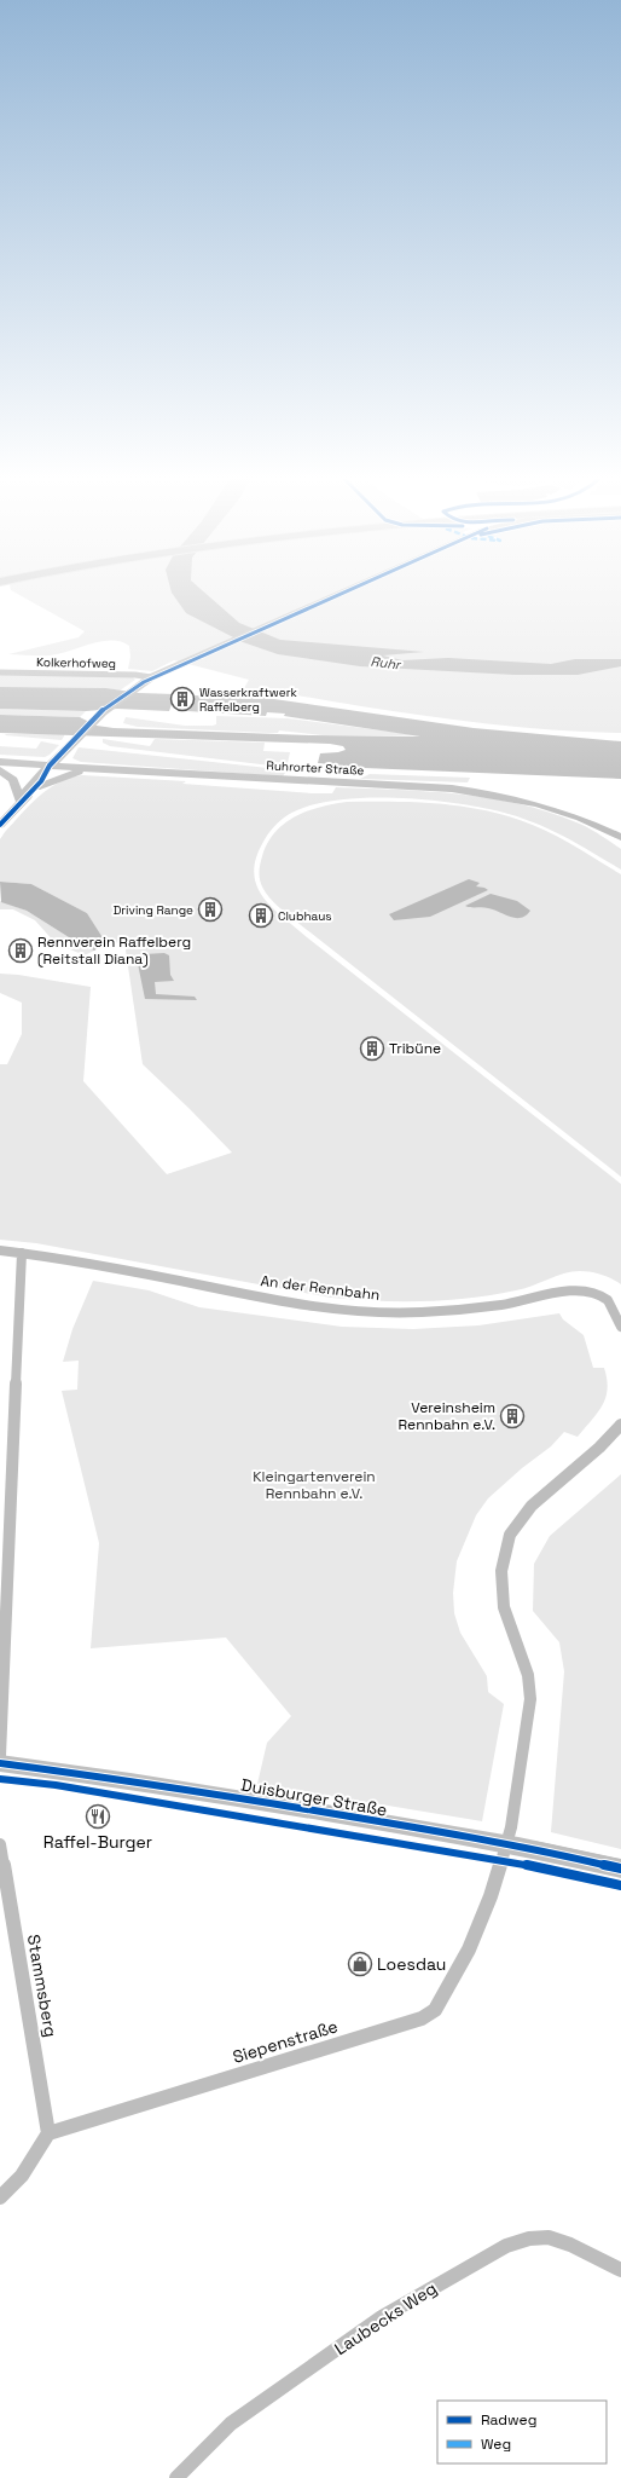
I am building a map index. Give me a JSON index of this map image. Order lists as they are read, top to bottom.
{
  "streets": {
    "main road": ["Ruhrorter Straße", "Duisburger Straße"],
    "street": [
      "Kolkerhofweg",
      "An der Rennbahn",
      "Stammsberg",
      "Siepenstraße",
      "Laubecks Weg"
    ]
  },
  "crossings": [
    ["Duisburger Straße", "Siepenstraße"],
    ["Stammsberg", "Siepenstraße"]
  ],
  "water": ["Ruhr"],
  "parks": ["Kleingartenverein Rennbahn e.V."],
  "places": {
    "building": [
      "Wasserkraftwerk Raffelberg",
      "Driving Range",
      "Clubhaus",
      "Rennverein Raffelberg (Reitstall Diana)",
      "Tribüne",
      "Vereinsheim Rennbahn e.V."
    ],
    "restaurant": ["Raffel-Burger"],
    "shop": ["Loesdau"]
  },
  "legend": ["Radweg", "Weg"]
}
